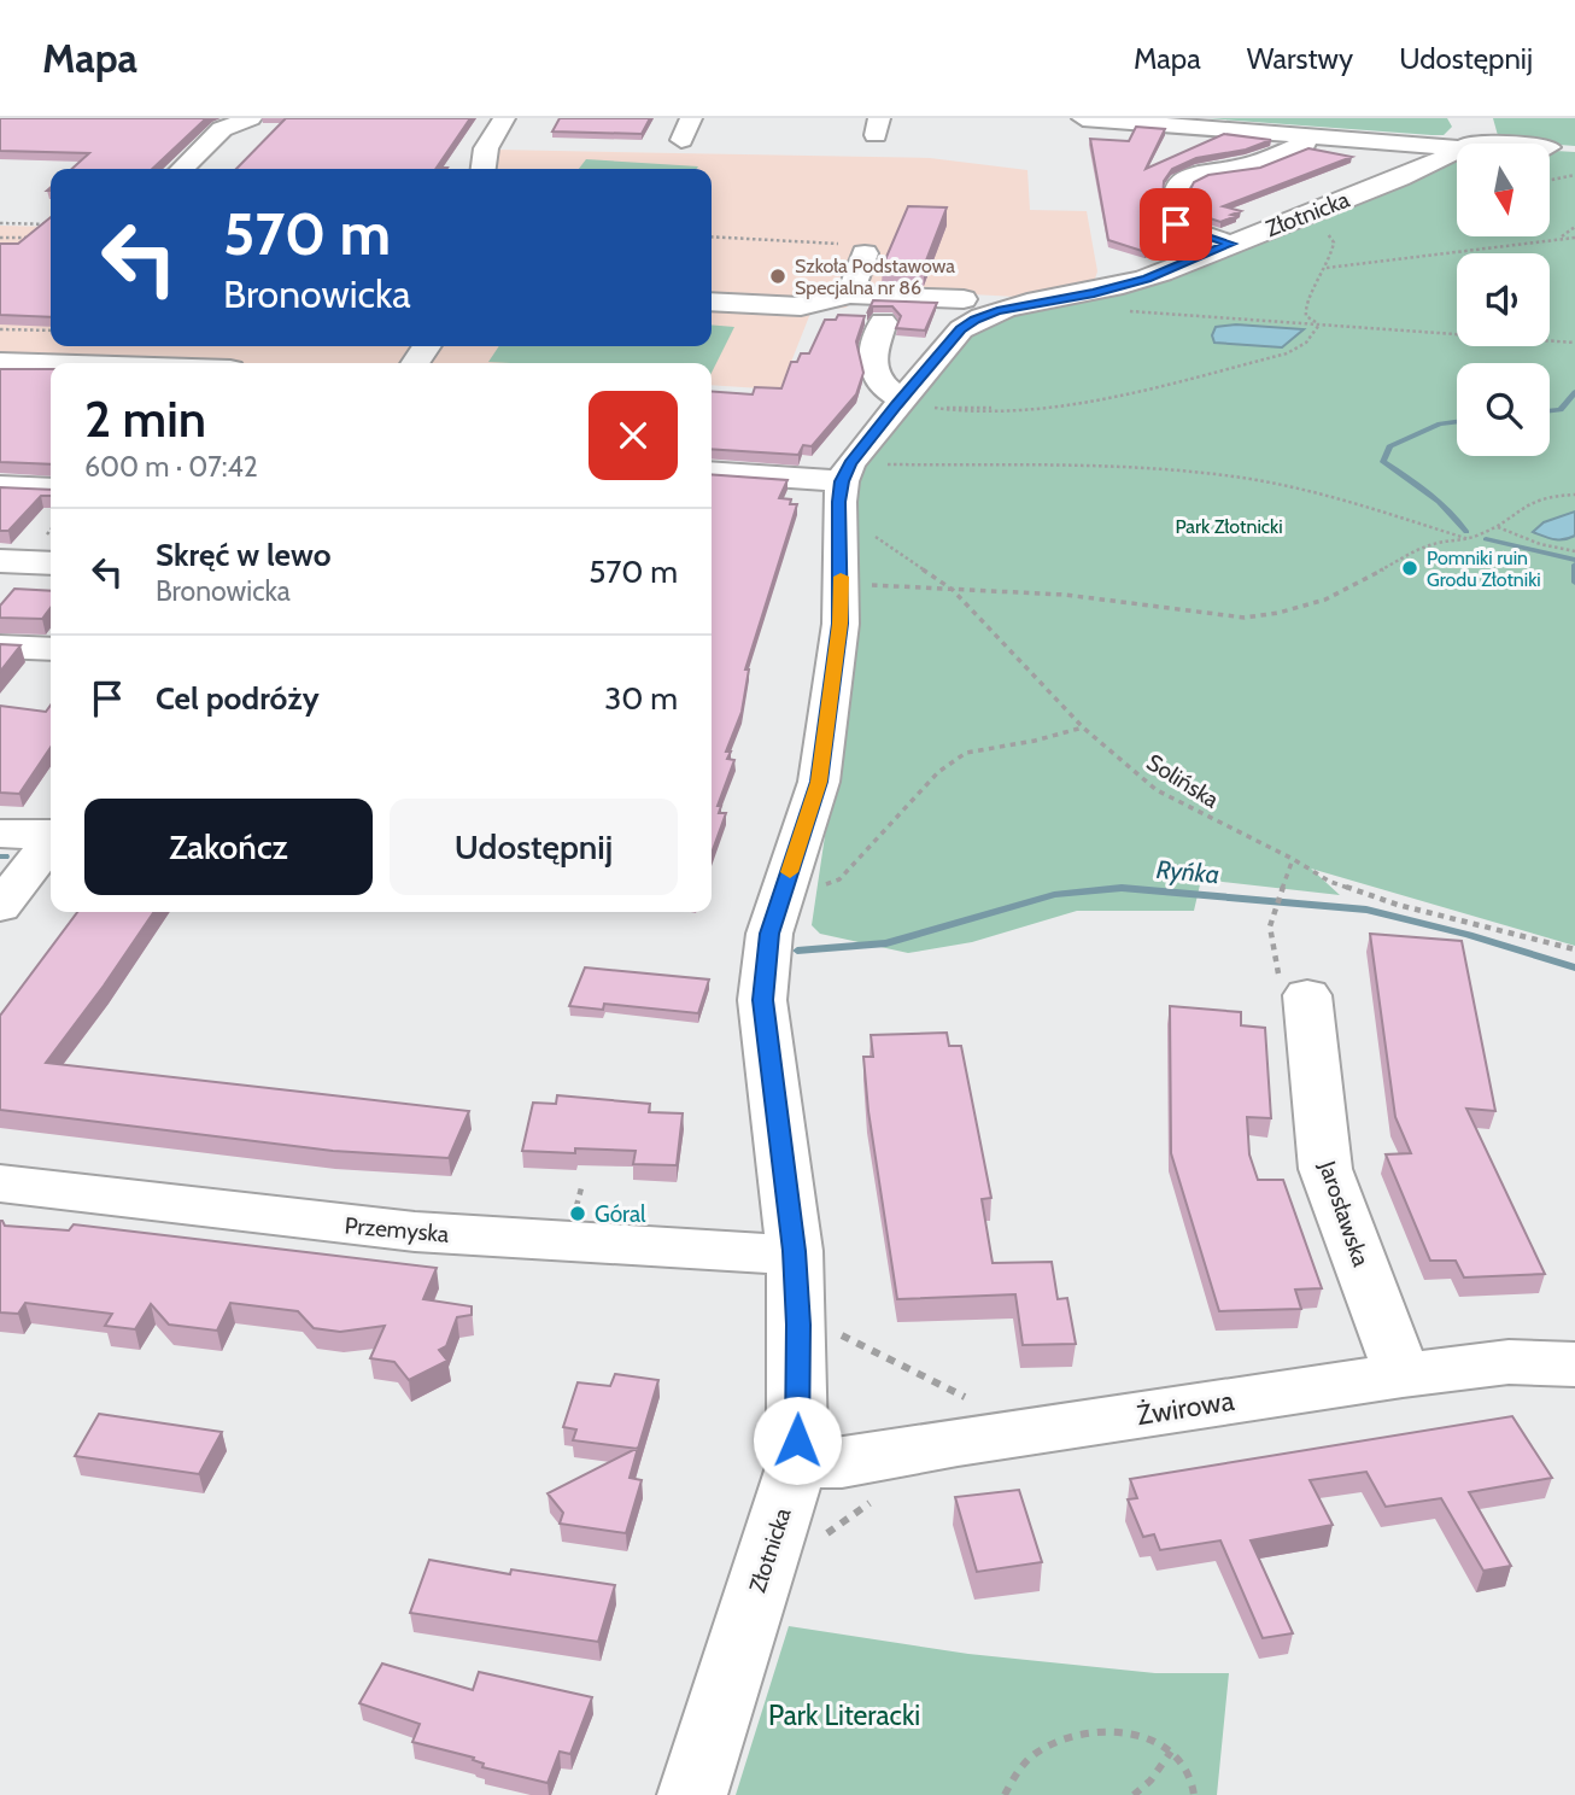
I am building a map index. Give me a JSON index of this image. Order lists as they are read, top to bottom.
{
  "streets": {
    "street": [
      "Złotnicka",
      "Jarosławska",
      "Przemyska",
      "Żwirowa"
    ],
    "path": ["Solińska"]
  },
  "crossings": [
    ["Złotnicka", "Solińska"],
    ["Złotnicka", "Przemyska"],
    ["Złotnicka", "Żwirowa"],
    ["Jarosławska", "Żwirowa"]
  ],
  "water": ["Ryńka"],
  "parks": ["Park Złotnicki", "Park Literacki"],
  "places": ["Szkoła Podstawowa Specjalna nr 86", "Pomniki ruin Grodu Złotniki", "Góral"],
  "north": "bottom",
  "page": {
    "header": "Mapa",
    "nav": ["Mapa", "Warstwy", "Udostępnij"],
    "turn": ["570 m", "Bronowicka"],
    "heading": ["2 min", "600 m · 07:42"],
    "list": [
      {
        "name": "Skręć w lewo",
        "note": "Bronowicka",
        "value": "570 m"
      },
      {
        "name": "Cel podróży",
        "value": "30 m"
      }
    ],
    "buttons": ["Zakończ", "Udostępnij"]
  }
}
